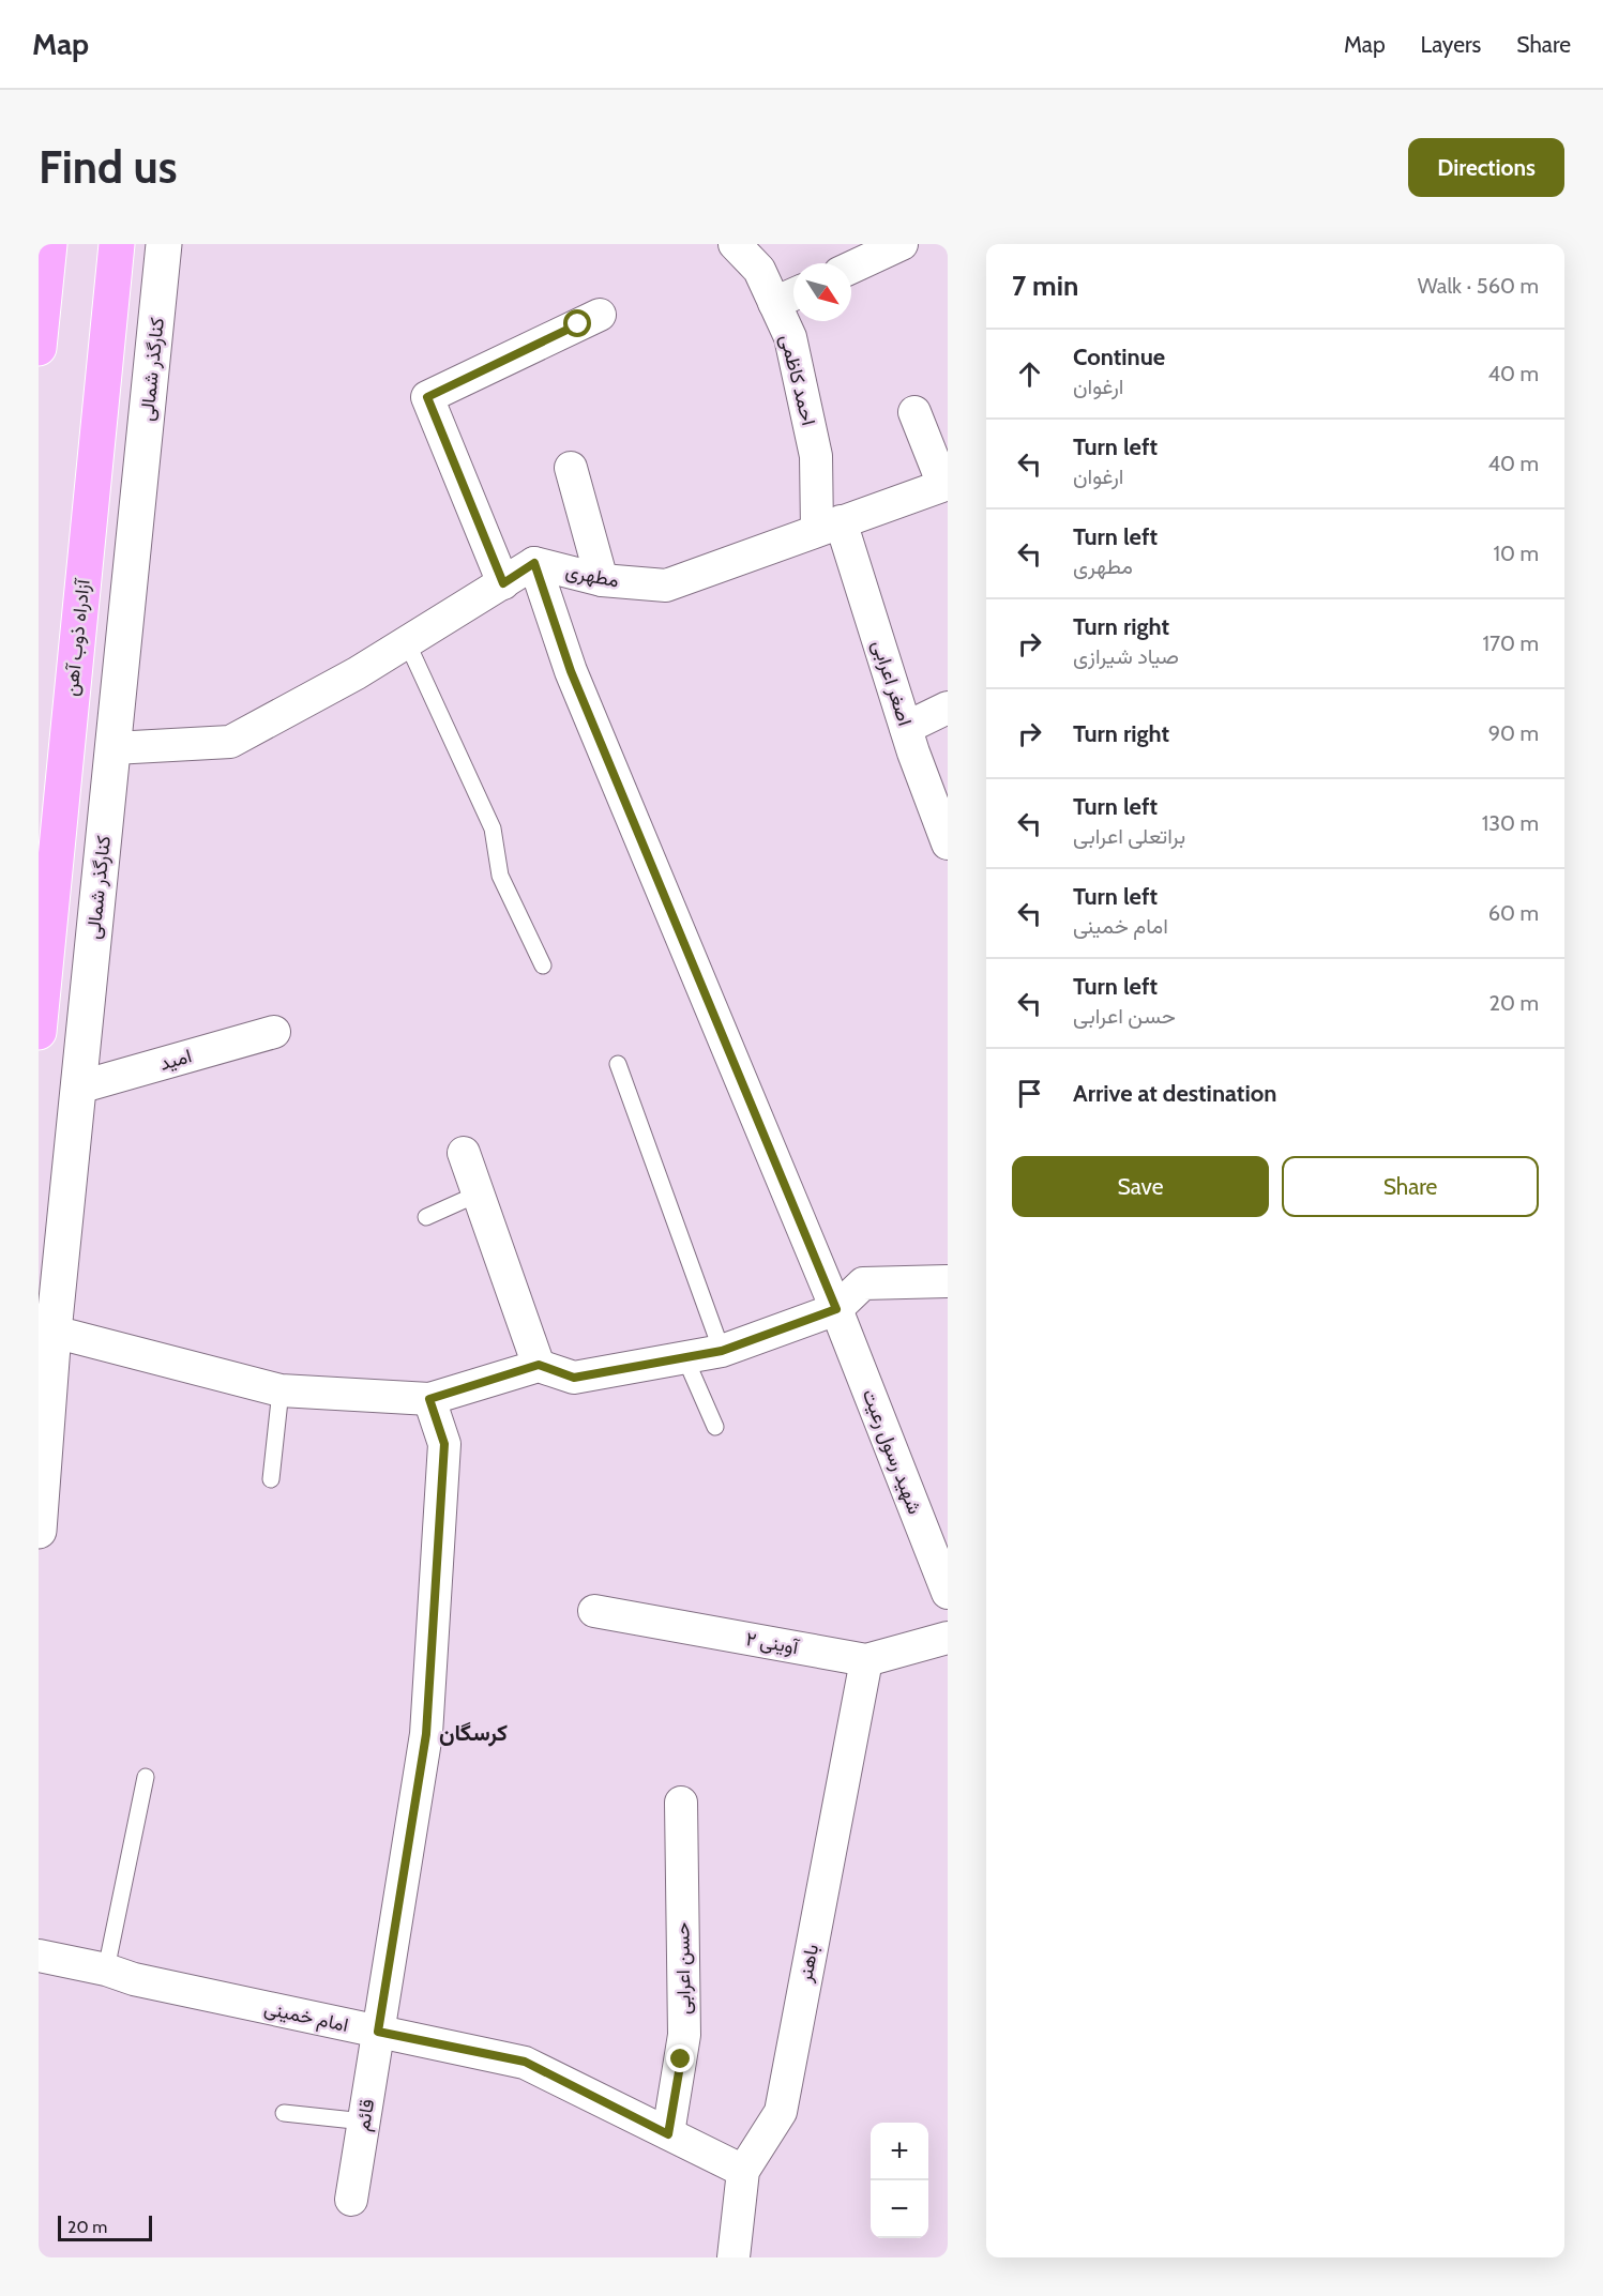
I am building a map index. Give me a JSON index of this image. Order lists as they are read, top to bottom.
{
  "streets": {
    "highway": ["آزادراه ذوب آهن"],
    "main road": ["کنارگذر شمالی"],
    "street": [
      "احمد کاظمی",
      "مطهری",
      "اصغر اعرابی",
      "امید",
      "شهید رسول رعیت",
      "آوینی ۲",
      "باهنر",
      "حسن اعرابی",
      "امام خمینی",
      "قائم"
    ]
  },
  "crossings": [
    ["کنارگذر شمالی", "امید"],
    ["احمد کاظمی", "مطهری"],
    ["احمد کاظمی", "اصغر اعرابی"],
    ["مطهری", "اصغر اعرابی"],
    ["مطهری", "شهید رسول رعیت"],
    ["آوینی ۲", "باهنر"],
    ["باهنر", "امام خمینی"],
    ["حسن اعرابی", "امام خمینی"],
    ["امام خمینی", "قائم"]
  ],
  "districts": ["کرسگان"],
  "scale_bar": "20 m",
  "north": "bottom right",
  "page": {
    "header": "Map",
    "nav": ["Map", "Layers", "Share"],
    "buttons": [
      "Directions",
      ["Save", "Share"]
    ],
    "title": "Find us",
    "heading": ["7 min", "Walk · 560 m"],
    "list": [
      ["Continue", "ارغوان", "40 m"],
      ["Turn left", "ارغوان", "40 m"],
      ["Turn left", "مطهری", "10 m"],
      ["Turn right", "صیاد شیرازی", "170 m"],
      ["Turn right", "90 m"],
      ["Turn left", "براتعلی اعرابی", "130 m"],
      ["Turn left", "امام خمینی", "60 m"],
      ["Turn left", "حسن اعرابی", "20 m"],
      "Arrive at destination"
    ],
    "map_buttons": ["+", "−"],
    "scale": "20 m"
  }
}
